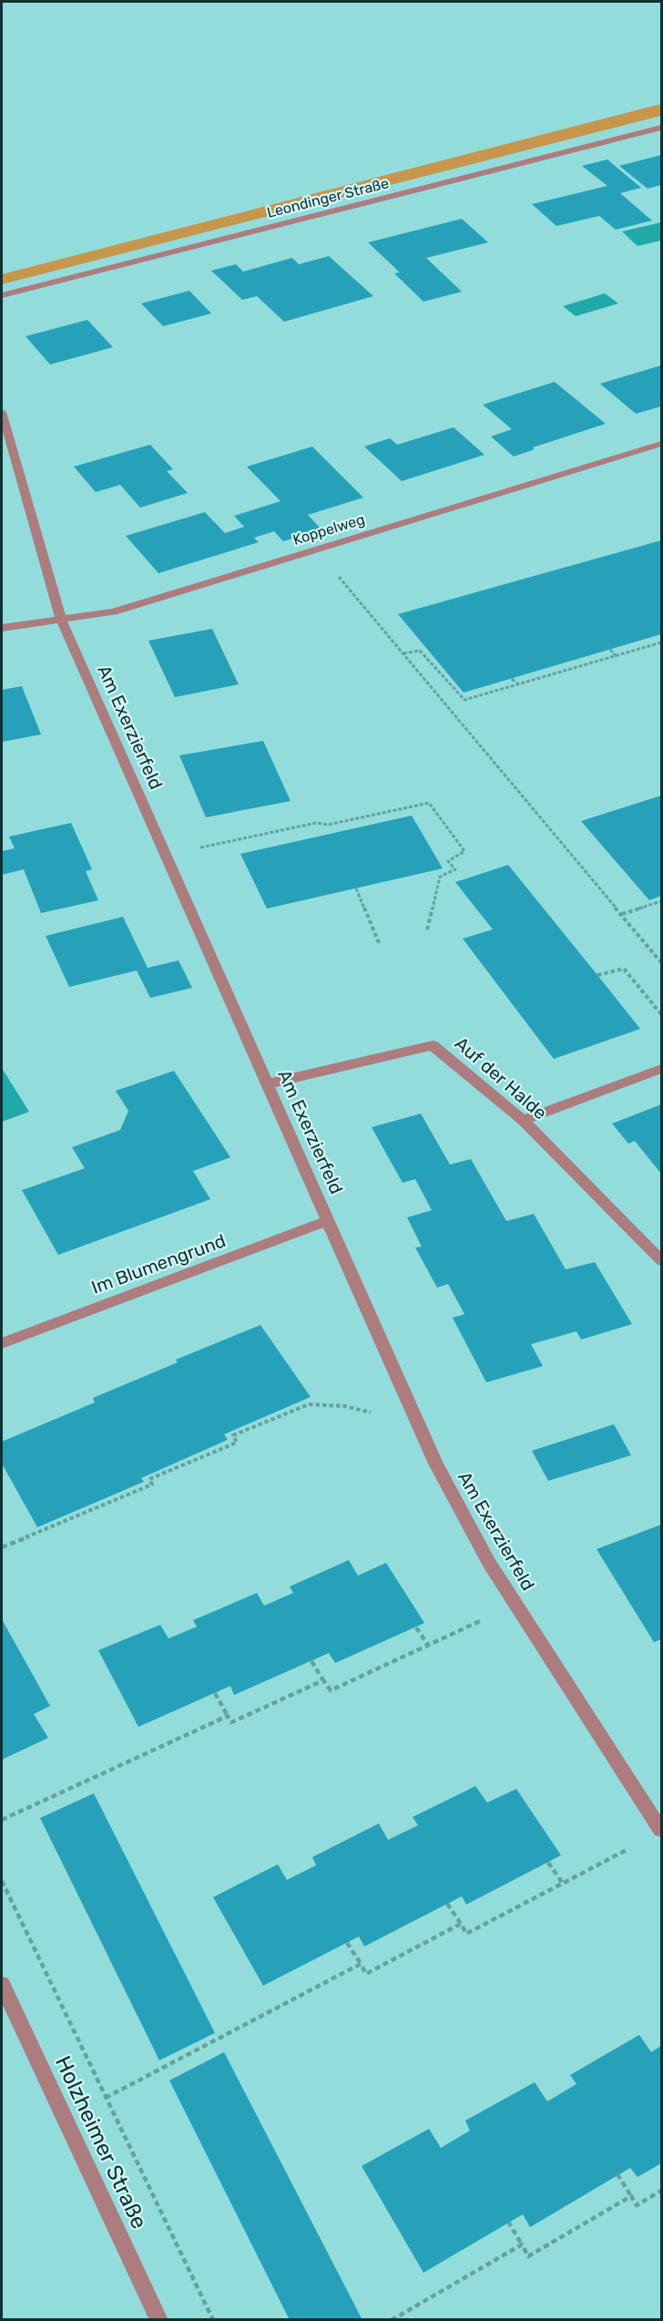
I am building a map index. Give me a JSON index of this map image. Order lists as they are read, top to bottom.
{
  "streets": {
    "street": [
      "Leondinger Straße",
      "Koppelweg",
      "Am Exerzierfeld",
      "Auf der Halde",
      "Im Blumengrund",
      "Holzheimer Straße"
    ]
  },
  "crossings": [
    ["Koppelweg", "Am Exerzierfeld"],
    ["Am Exerzierfeld", "Auf der Halde"],
    ["Am Exerzierfeld", "Im Blumengrund"]
  ]
}
